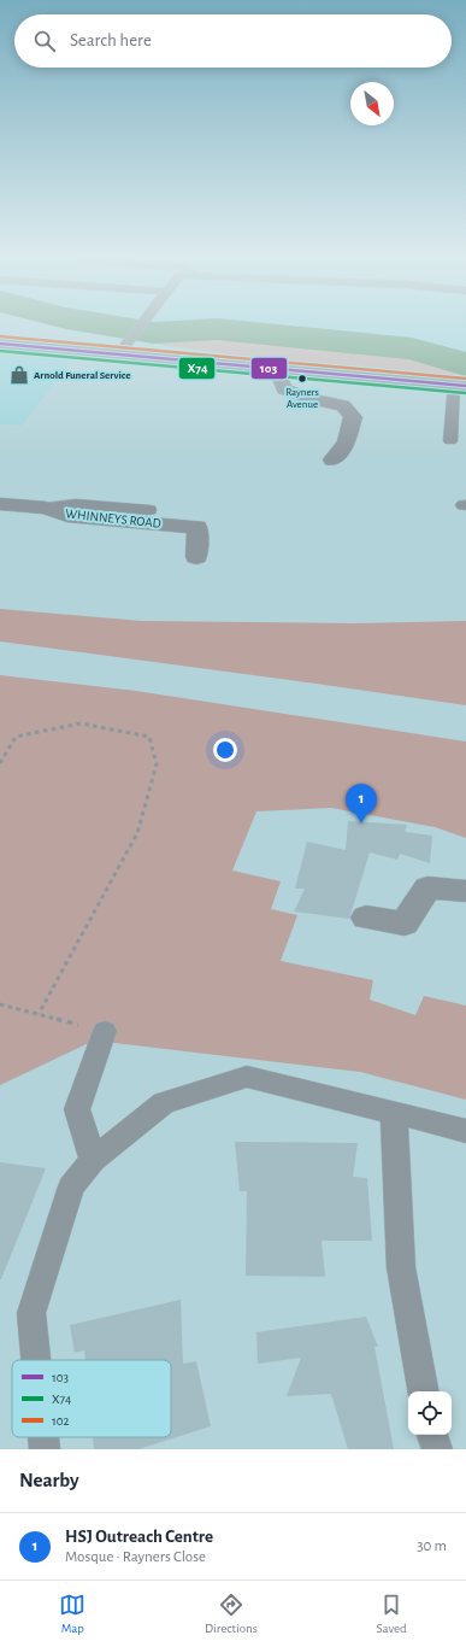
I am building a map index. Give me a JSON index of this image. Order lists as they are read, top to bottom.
{
  "streets": {
    "street": ["WHINNEYS ROAD"]
  },
  "places": {
    "shop": ["Arnold Funeral Service"],
    "other": ["Rayners Avenue"]
  },
  "lines": ["transit line 102", "transit line 103", "transit line X74"],
  "legend": ["103", "X74", "102"],
  "north": "bottom right",
  "page": {
    "search": "Search here",
    "pins": "1",
    "heading": "Nearby",
    "list": [
      {
        "mark": "1",
        "name": "HSJ Outreach Centre",
        "note": "Mosque · Rayners Close",
        "value": "30 m"
      }
    ],
    "nav": ["Map", "Directions", "Saved"]
  }
}
